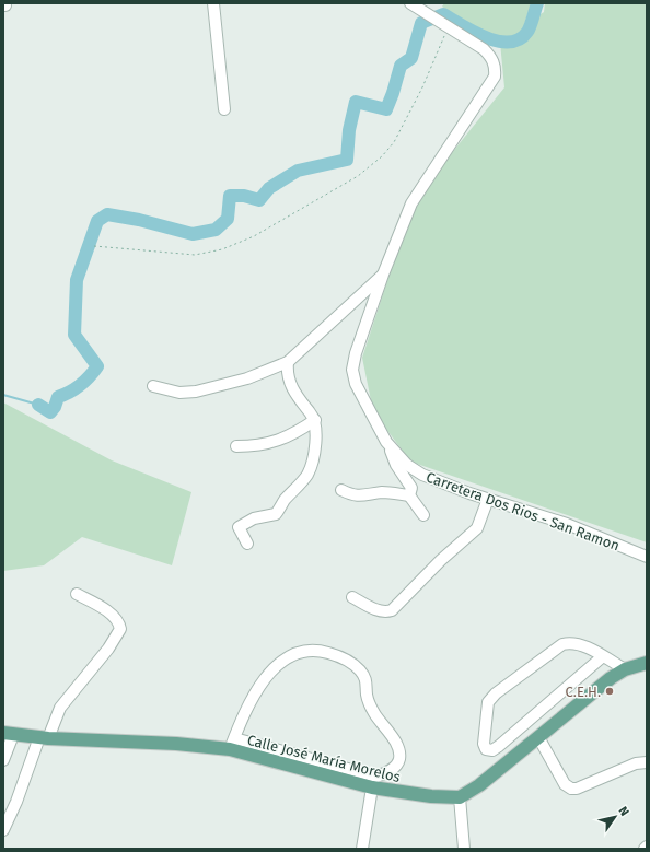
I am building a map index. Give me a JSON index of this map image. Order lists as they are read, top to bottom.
{
  "streets": {
    "main road": ["Calle José María Morelos"],
    "street": ["Carretera Dos Rios - San Ramon"]
  },
  "places": ["C.E.H."],
  "north": "top right"
}
